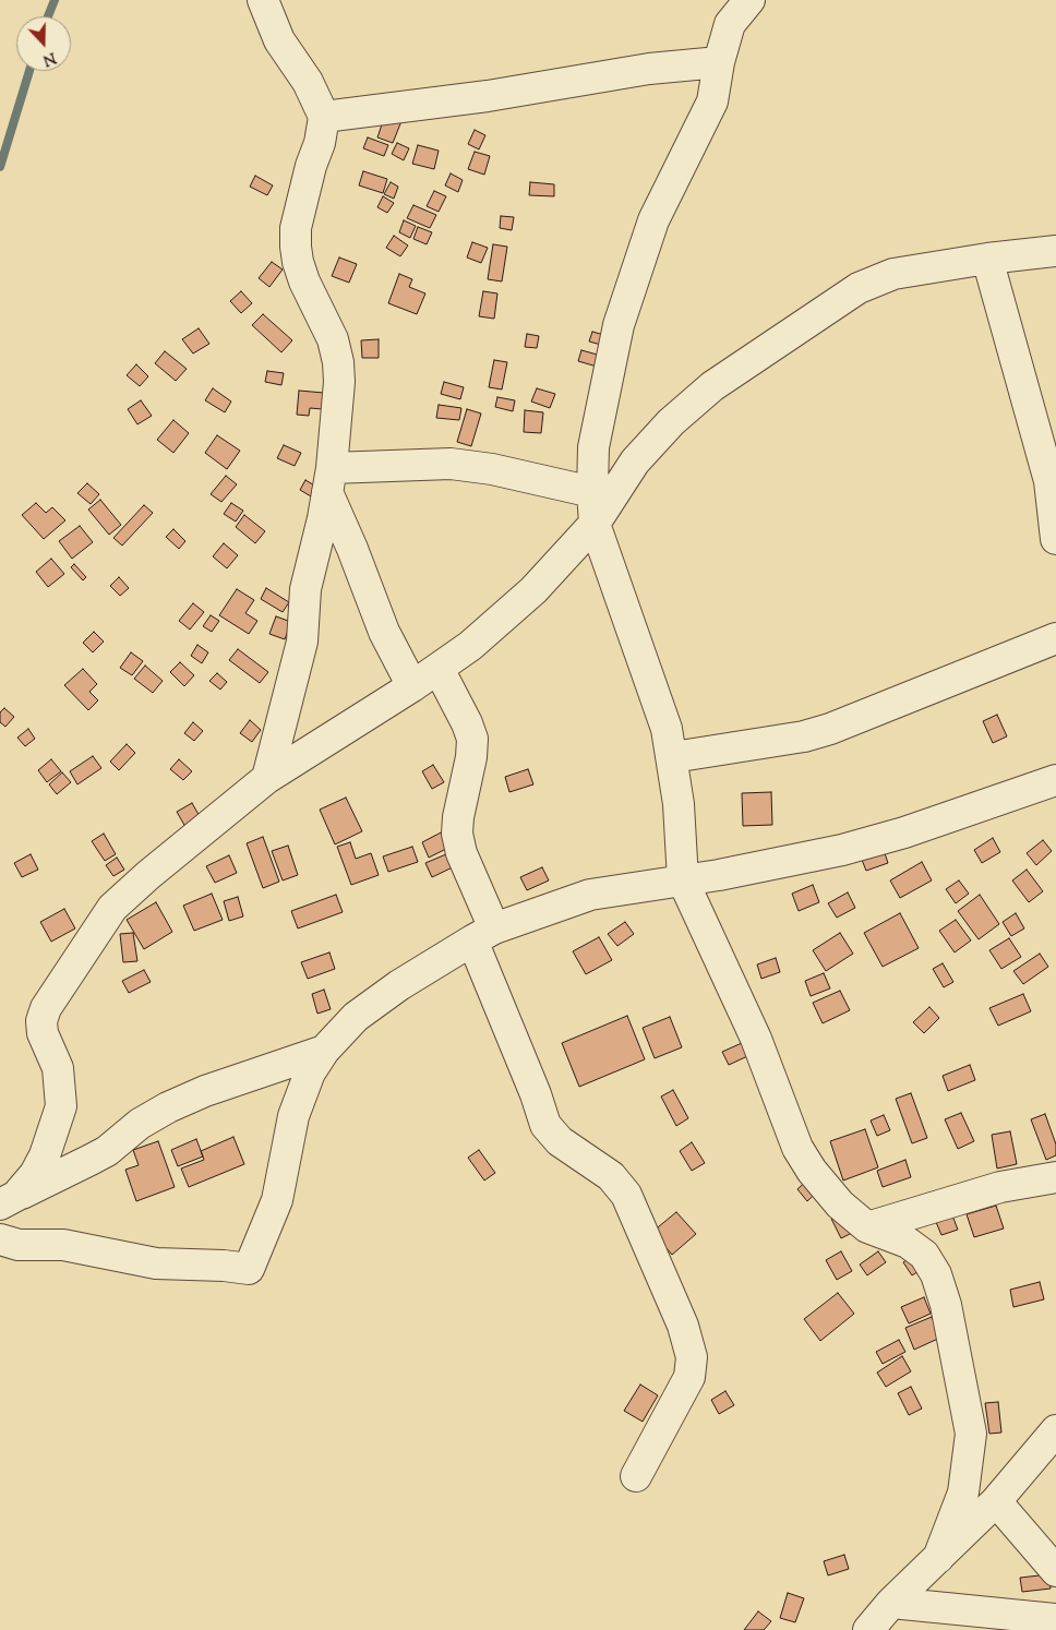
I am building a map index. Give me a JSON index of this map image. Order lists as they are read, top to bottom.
{
  "north": "bottom"
}
